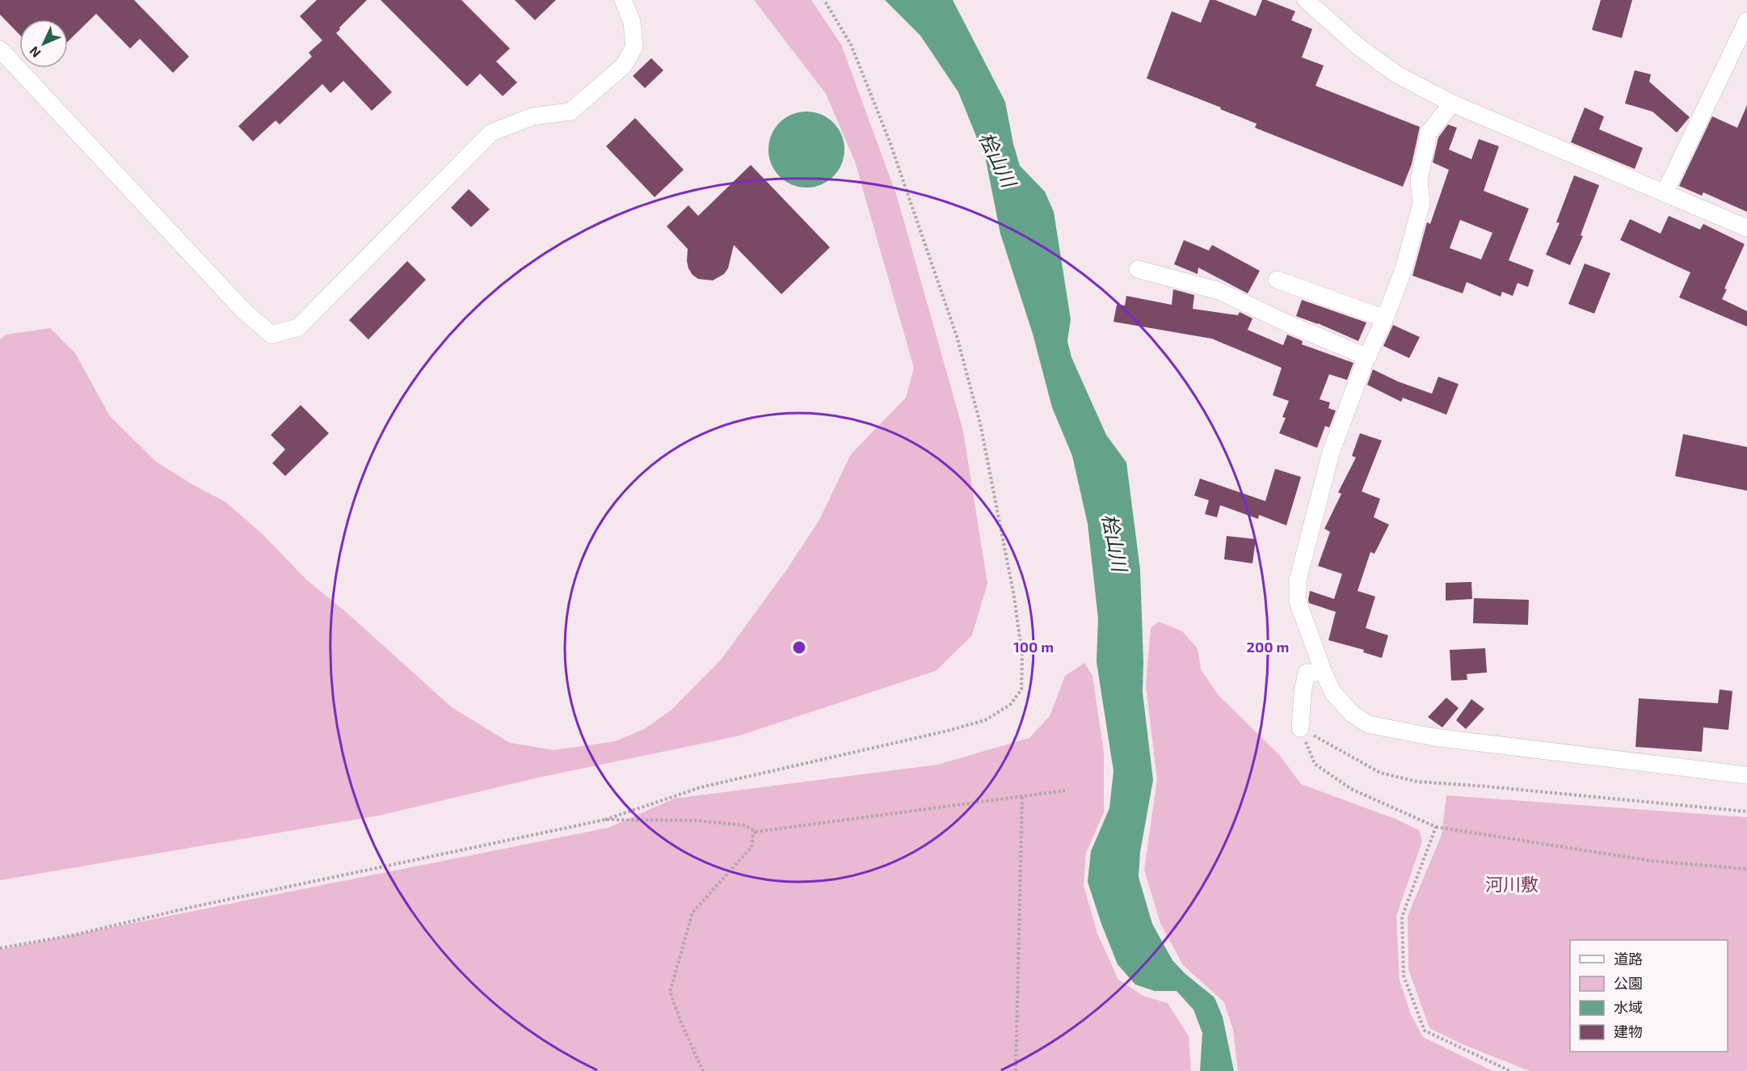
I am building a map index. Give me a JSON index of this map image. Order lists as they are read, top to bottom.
{
  "water": ["桧山川"],
  "parks": ["河川敷"],
  "legend": [
    "道路",
    "公園",
    "水域",
    "建物"
  ],
  "north": "bottom left",
  "rings": ["100 m", "200 m"]
}
